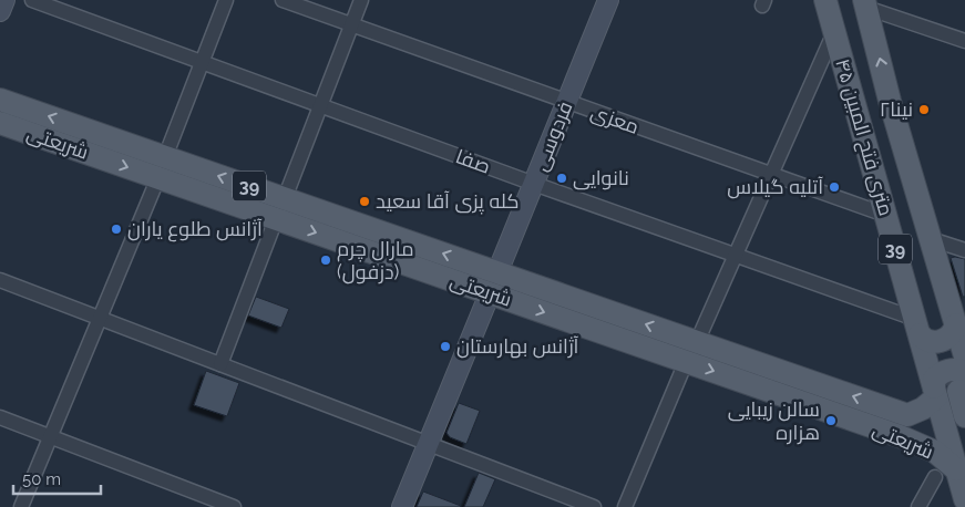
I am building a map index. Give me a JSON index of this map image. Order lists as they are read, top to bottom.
{
  "streets": {
    "main road": [
      "فردوسی",
      "۴۵ متری فتح المبین",
      "شریعتی",
      "39"
    ],
    "street": ["معزی", "صفا"]
  },
  "crossings": [
    ["معزی", "فردوسی"],
    ["معزی", "۴۵ متری فتح المبین"],
    ["فردوسی", "شریعتی"],
    ["فردوسی", "صفا"],
    ["۴۵ متری فتح المبین", "شریعتی"],
    ["۴۵ متری فتح المبین", "صفا"],
    ["۴۵ متری فتح المبین", "39"],
    ["شریعتی", "39"],
    ["صفا", "39"]
  ],
  "places": [
    "نینا۲",
    "نانوایی",
    "آتلیه گیلاس",
    "کله پزی آقا سعید",
    "آژانس طلوع یاران",
    "مارال چرم (دزفول)",
    "آژانس بهارستان",
    "سالن زیبایی هزاره"
  ],
  "scale_bar": "50 m"
}
